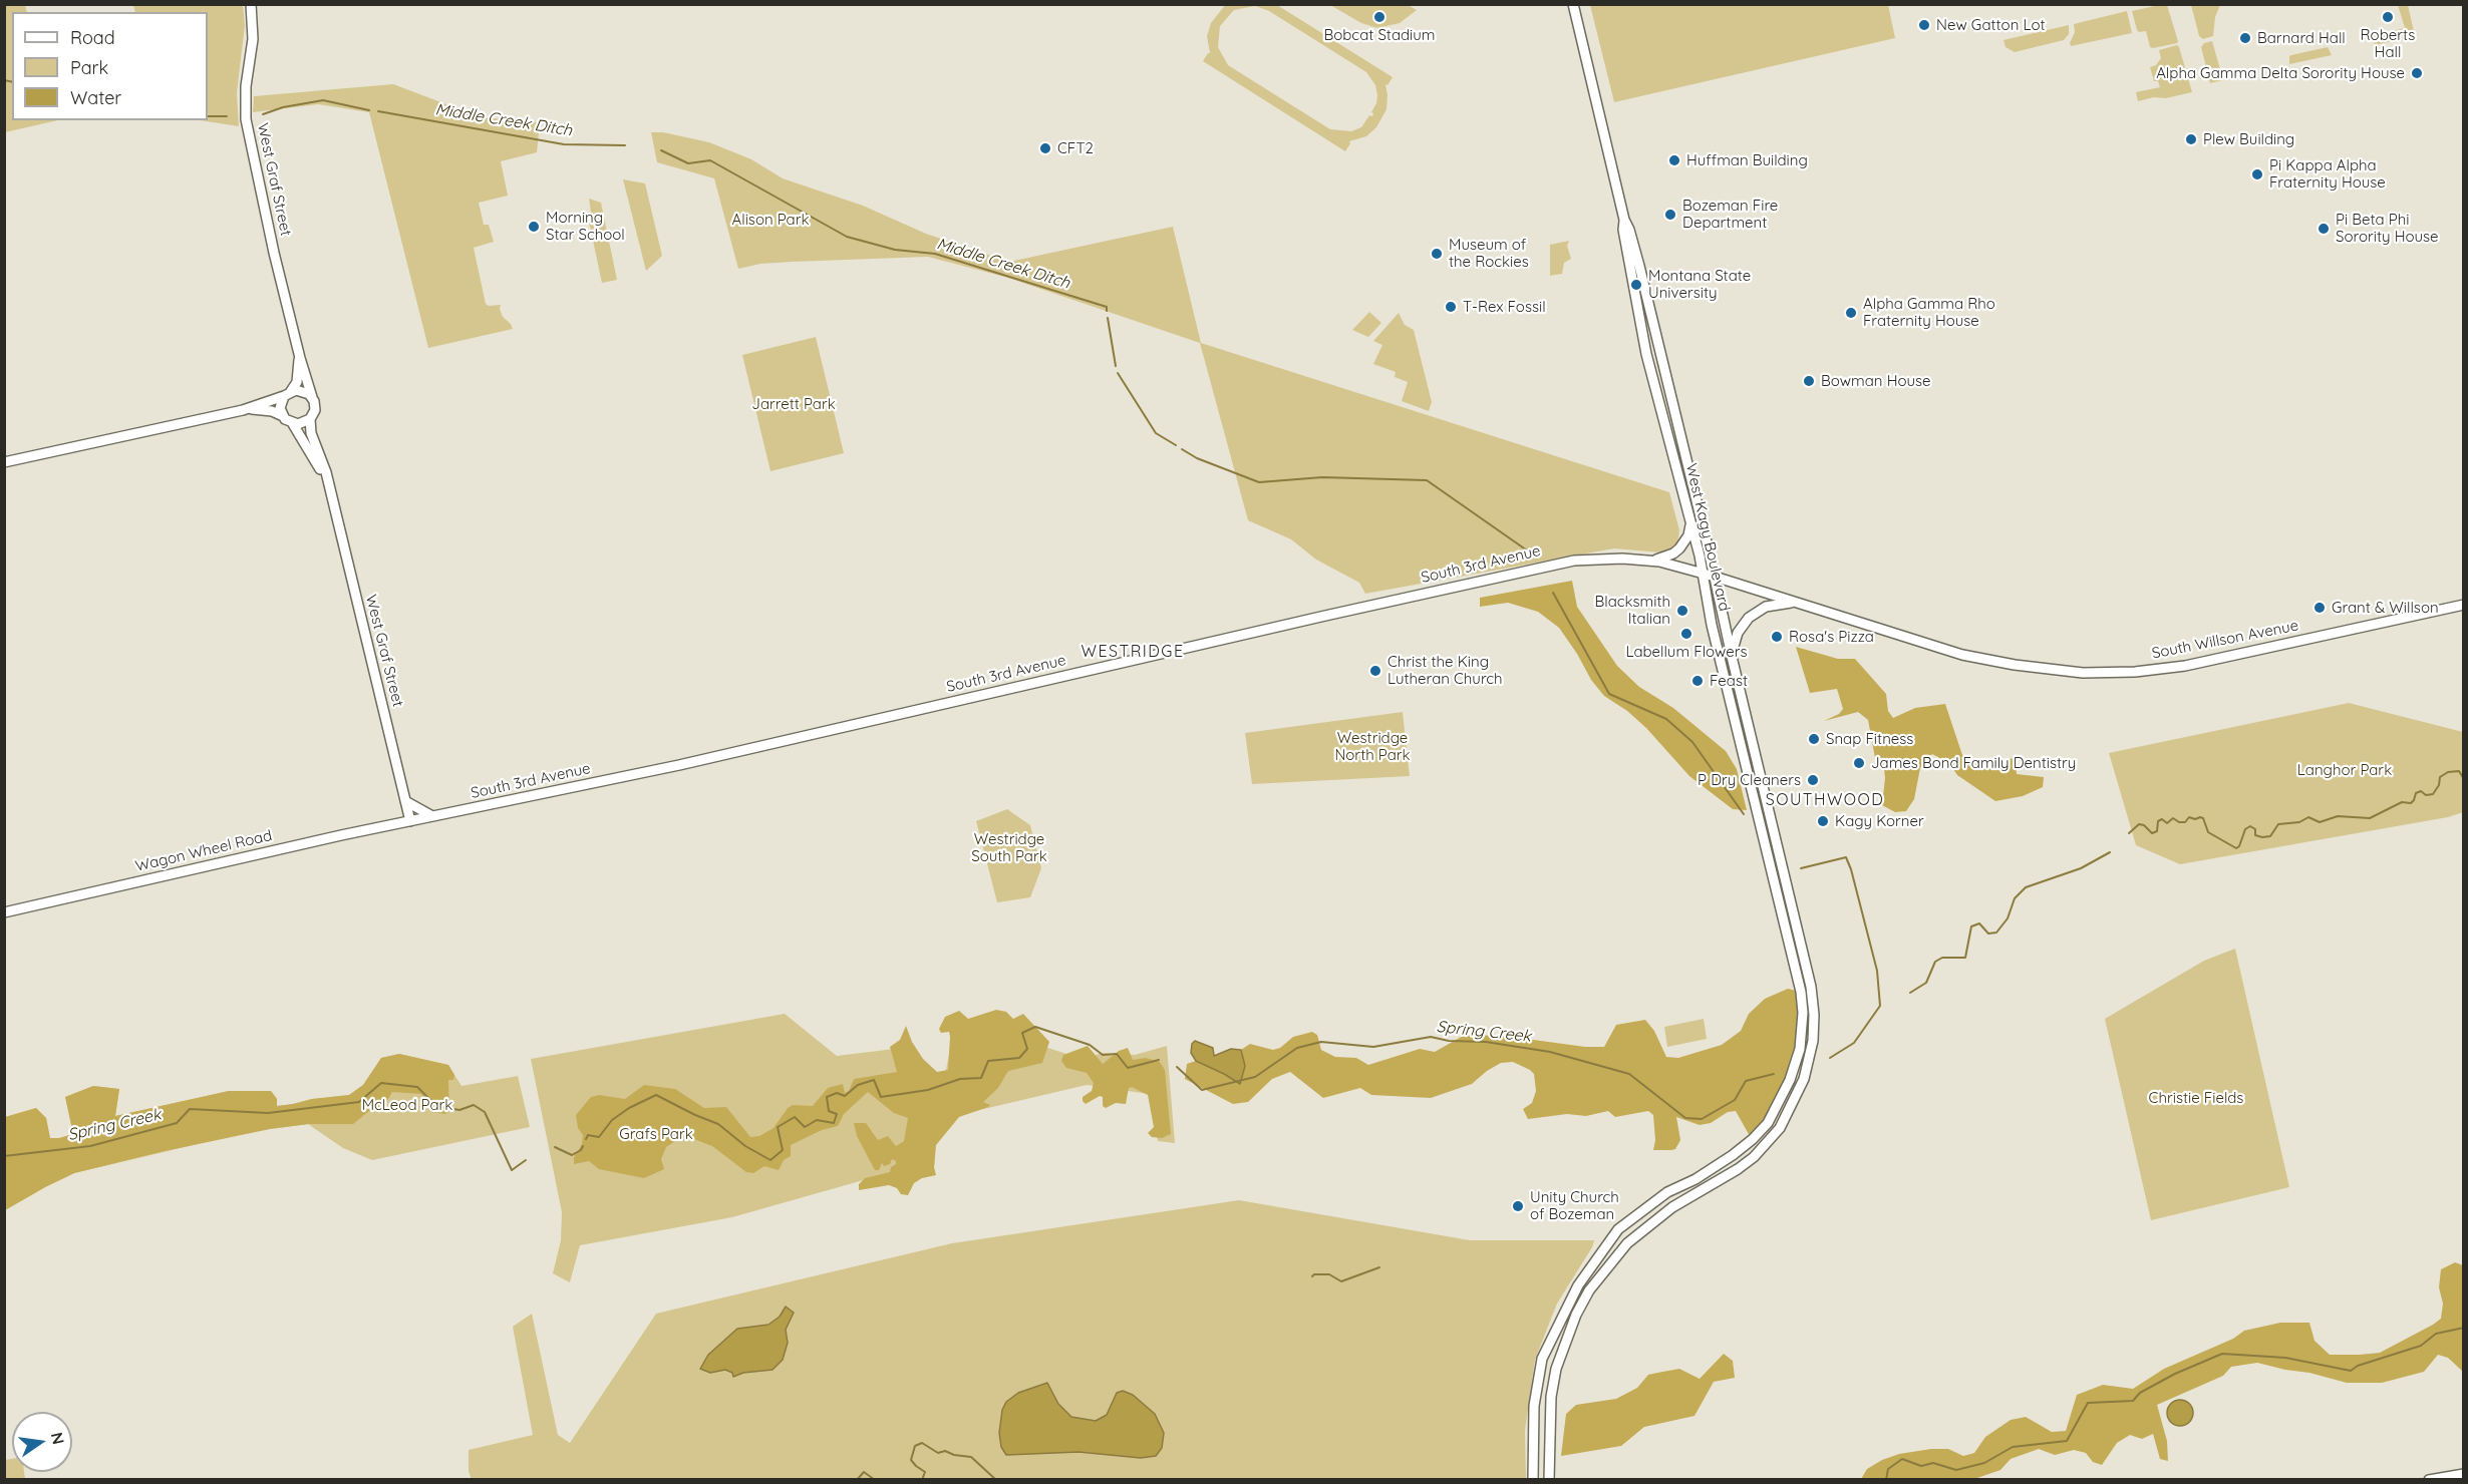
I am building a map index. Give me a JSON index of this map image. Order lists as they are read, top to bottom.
{
  "streets": {
    "main road": [
      "West Graf Street",
      "West Kagy Boulevard",
      "South 3rd Avenue",
      "South Willson Avenue",
      "Wagon Wheel Road"
    ]
  },
  "crossings": [
    ["West Graf Street", "South 3rd Avenue"],
    ["West Graf Street", "Wagon Wheel Road"],
    ["West Kagy Boulevard", "South 3rd Avenue"],
    ["West Kagy Boulevard", "South Willson Avenue"],
    ["South 3rd Avenue", "South Willson Avenue"],
    ["South 3rd Avenue", "Wagon Wheel Road"]
  ],
  "districts": ["WESTRIDGE", "SOUTHWOOD"],
  "water": ["Middle Creek Ditch", "Spring Creek"],
  "parks": [
    "Alison Park",
    "Jarrett Park",
    "Westridge North Park",
    "Langhor Park",
    "Westridge South Park",
    "Christie Fields",
    "McLeod Park",
    "Grafs Park"
  ],
  "places": [
    "Bobcat Stadium",
    "Roberts Hall",
    "New Gatton Lot",
    "Barnard Hall",
    "Alpha Gamma Delta Sorority House",
    "Plew Building",
    "CFT2",
    "Huffman Building",
    "Pi Kappa Alpha Fraternity House",
    "Bozeman Fire Department",
    "Morning Star School",
    "Pi Beta Phi Sorority House",
    "Museum of the Rockies",
    "Montana State University",
    "T-Rex Fossil",
    "Alpha Gamma Rho Fraternity House",
    "Bowman House",
    "Grant & Willson",
    "Blacksmith Italian",
    "Labellum Flowers",
    "Rosa's Pizza",
    "Christ the King Lutheran Church",
    "Feast",
    "Snap Fitness",
    "James Bond Family Dentistry",
    "P Dry Cleaners",
    "Kagy Korner",
    "Unity Church of Bozeman"
  ],
  "legend": ["Road", "Park", "Water"],
  "north": "right"
}
